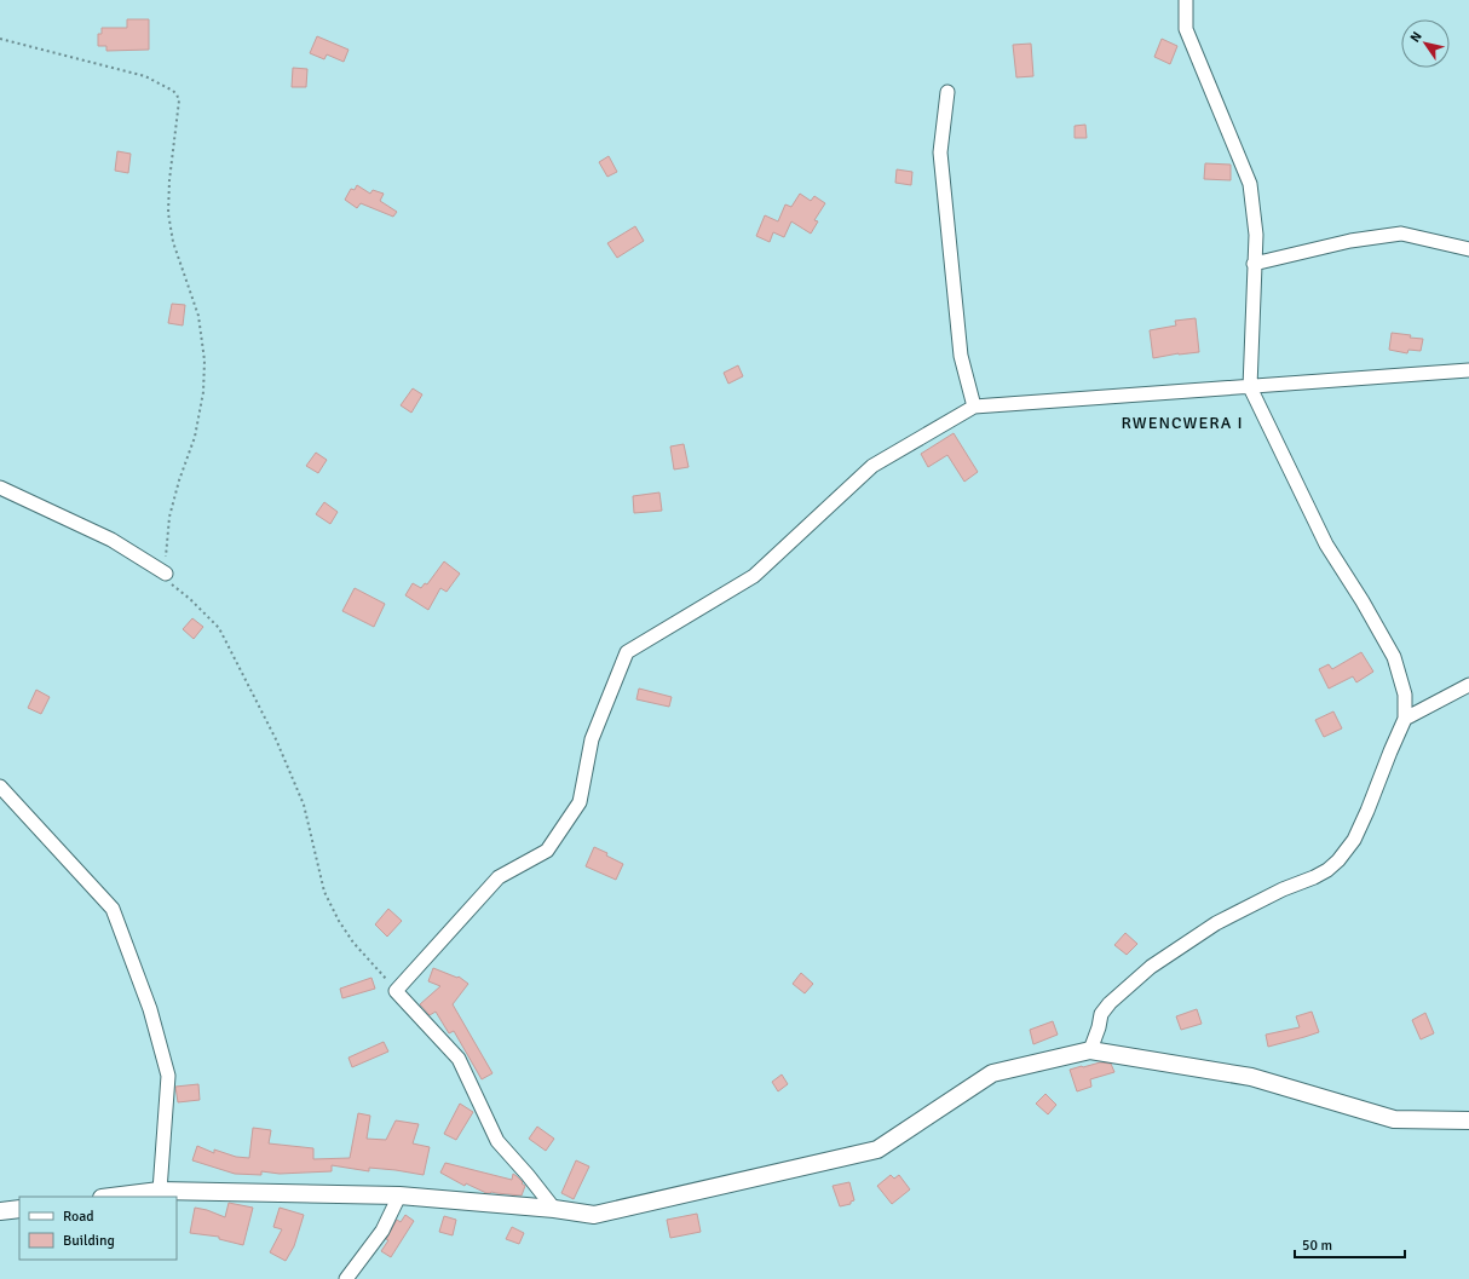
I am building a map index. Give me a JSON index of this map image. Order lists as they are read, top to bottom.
{
  "districts": ["RWENCWERA I"],
  "legend": ["Road", "Building"],
  "scale_bar": "50 m",
  "north": "top left"
}
